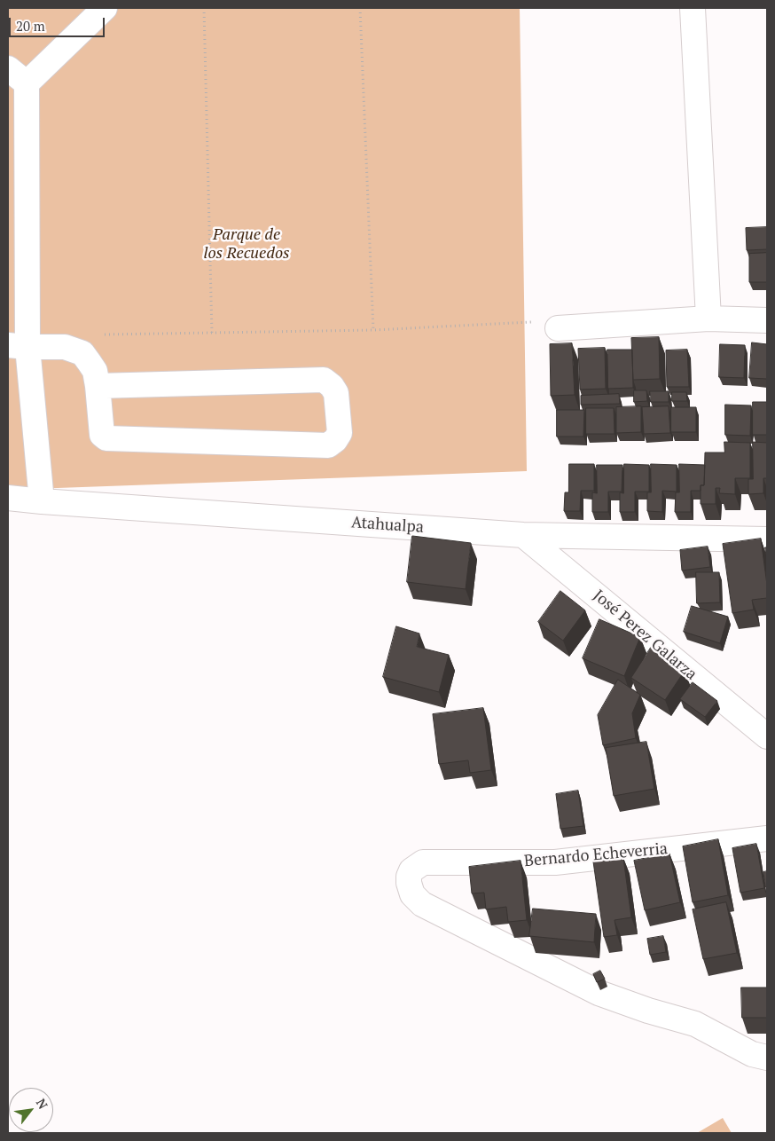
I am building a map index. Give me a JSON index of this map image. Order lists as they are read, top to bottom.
{
  "streets": {
    "street": ["Atahualpa", "José Perez Galarza", "Bernardo Echeverria"]
  },
  "crossings": [
    ["Atahualpa", "José Perez Galarza"]
  ],
  "parks": ["Parque de los Recuedos"],
  "scale_bar": "20 m",
  "north": "top right"
}
